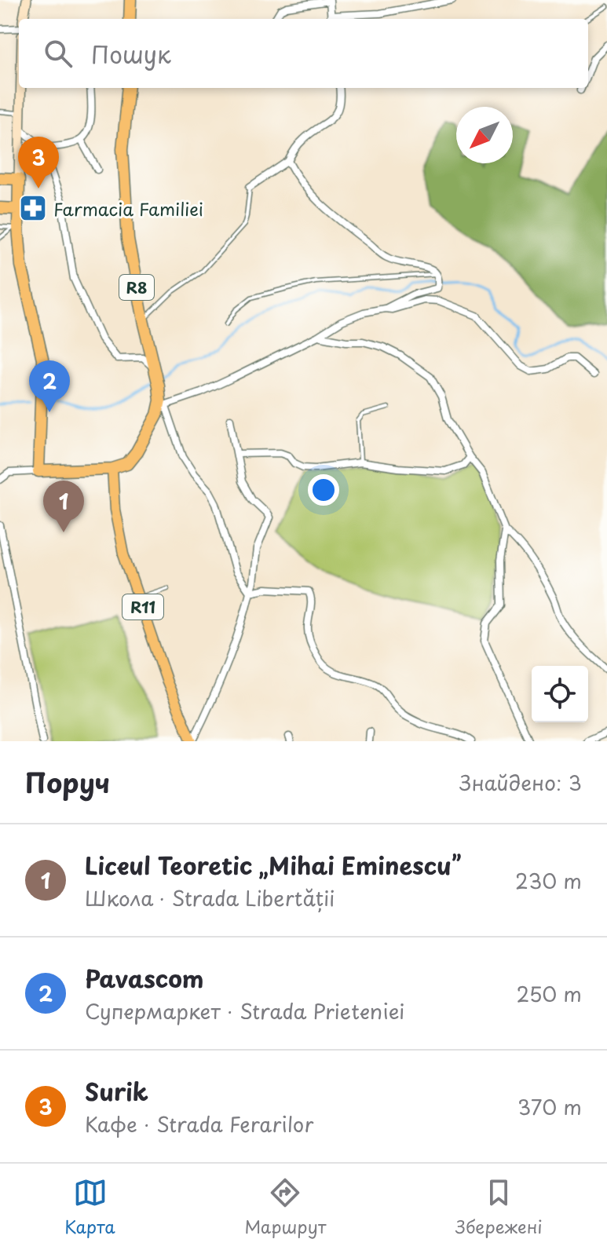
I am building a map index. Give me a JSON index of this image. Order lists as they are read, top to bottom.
{
  "streets": {
    "highway": ["R8"],
    "main road": ["R11"]
  },
  "places": {
    "pharmacy": ["Farmacia Familiei"]
  },
  "north": "bottom left",
  "page": {
    "search": "Пошук",
    "pins": ["3", "2", "1"],
    "heading": ["Поруч", "Знайдено: 3"],
    "list": [
      {
        "mark": "1",
        "name": "Liceul Teoretic „Mihai Eminescu”",
        "note": "Школа · Strada Libertății",
        "value": "230 m"
      },
      {
        "mark": "2",
        "name": "Pavascom",
        "note": "Супермаркет · Strada Prieteniei",
        "value": "250 m"
      },
      {
        "mark": "3",
        "name": "Surik",
        "note": "Кафе · Strada Ferarilor",
        "value": "370 m"
      }
    ],
    "nav": ["Карта", "Маршрут", "Збережені"]
  }
}
